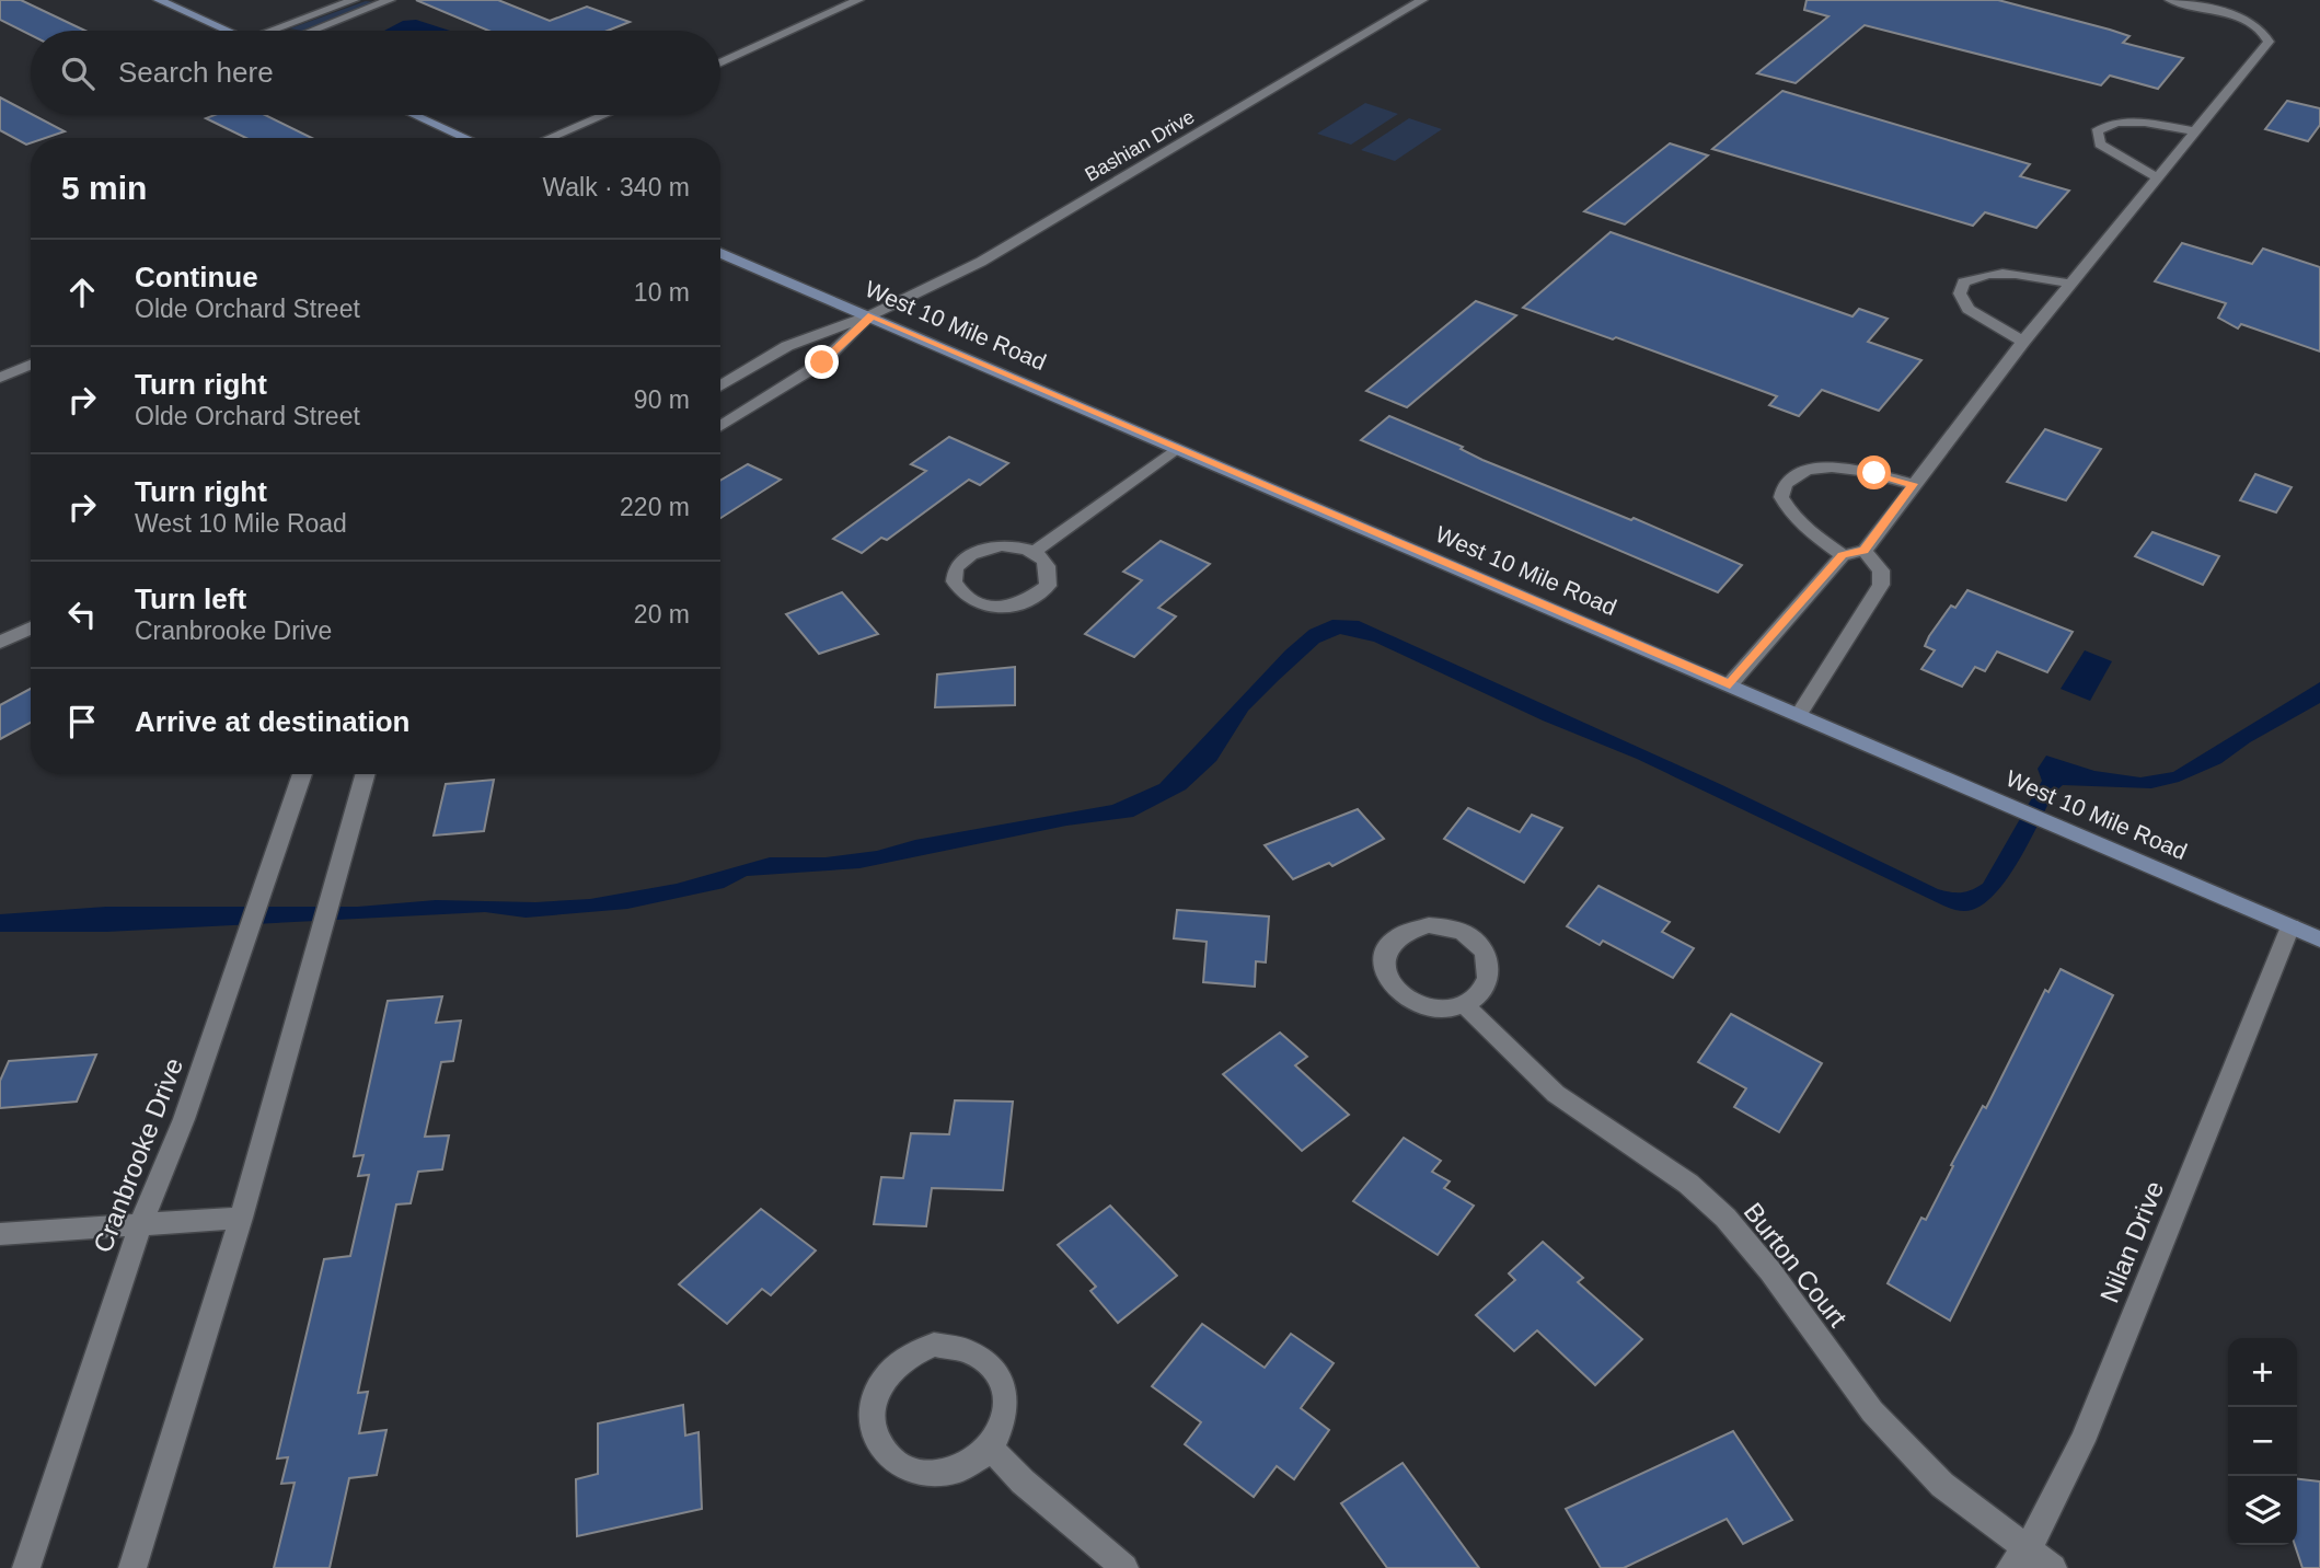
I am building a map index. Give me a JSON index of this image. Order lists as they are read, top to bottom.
{
  "streets": {
    "main road": ["West 10 Mile Road"],
    "street": [
      "Bashian Drive",
      "Cranbrooke Drive",
      "Nilan Drive",
      "Burton Court"
    ]
  },
  "crossings": [
    ["Bashian Drive", "West 10 Mile Road"],
    ["West 10 Mile Road", "Nilan Drive"],
    ["Nilan Drive", "Burton Court"]
  ],
  "page": {
    "search": "Search here",
    "heading": ["5 min", "Walk · 340 m"],
    "list": [
      ["Continue", "Olde Orchard Street", "10 m"],
      ["Turn right", "Olde Orchard Street", "90 m"],
      ["Turn right", "West 10 Mile Road", "220 m"],
      ["Turn left", "Cranbrooke Drive", "20 m"],
      "Arrive at destination"
    ],
    "map_buttons": ["+", "−"]
  }
}
